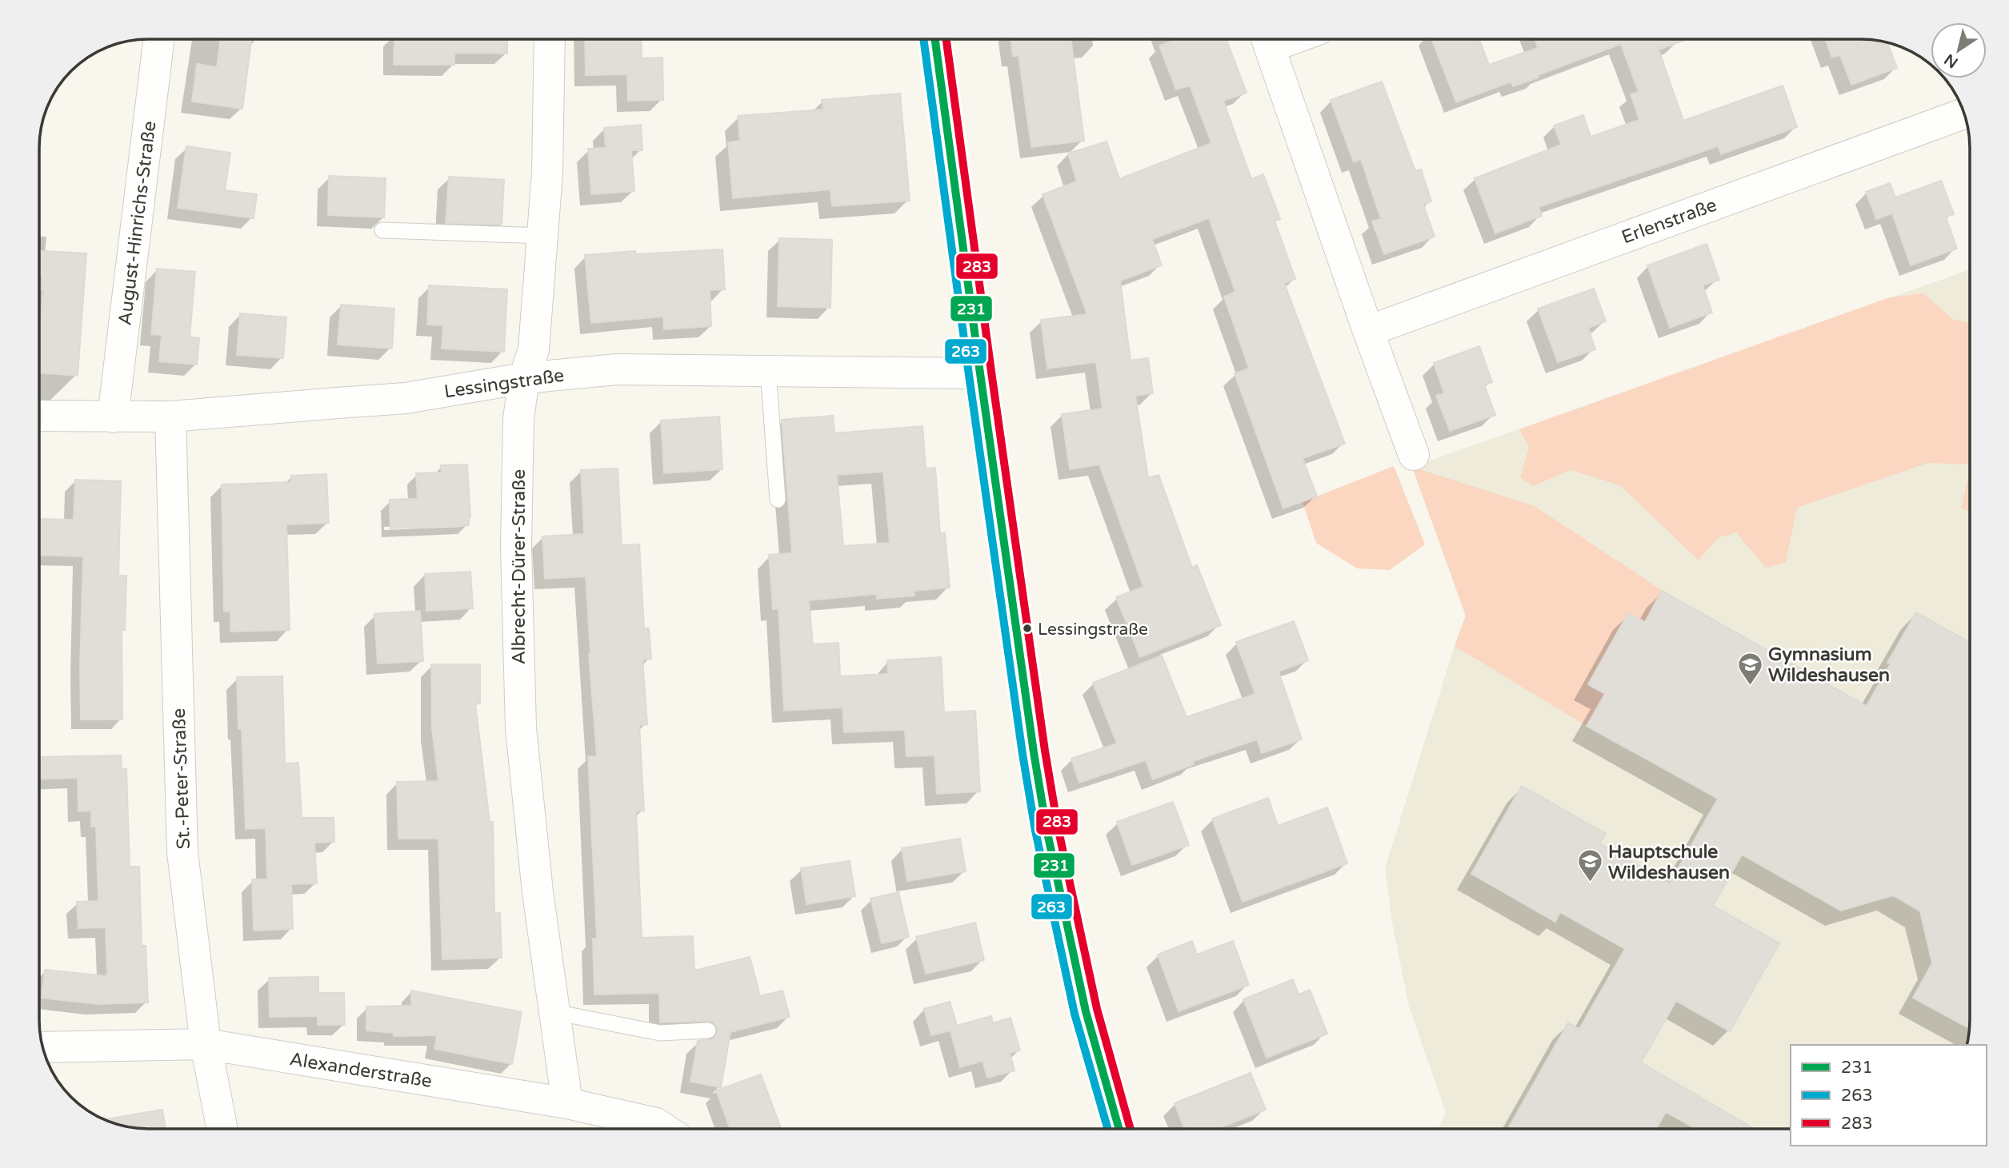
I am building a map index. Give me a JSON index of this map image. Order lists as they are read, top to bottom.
{
  "streets": {
    "street": [
      "Erlenstraße",
      "August-Hinrichs-Straße",
      "Lessingstraße",
      "Albrecht-Dürer-Straße",
      "St.-Peter-Straße",
      "Alexanderstraße"
    ]
  },
  "crossings": [
    ["August-Hinrichs-Straße", "Lessingstraße"],
    ["Lessingstraße", "Albrecht-Dürer-Straße"],
    ["Lessingstraße", "St.-Peter-Straße"],
    ["Albrecht-Dürer-Straße", "Alexanderstraße"],
    ["St.-Peter-Straße", "Alexanderstraße"]
  ],
  "places": {
    "other": ["Lessingstraße"],
    "school or university": ["Gymnasium Wildeshausen", "Hauptschule Wildeshausen"]
  },
  "lines": ["transit line 231", "transit line 263", "transit line 283"],
  "legend": ["231", "263", "283"],
  "north": "bottom left"
}
